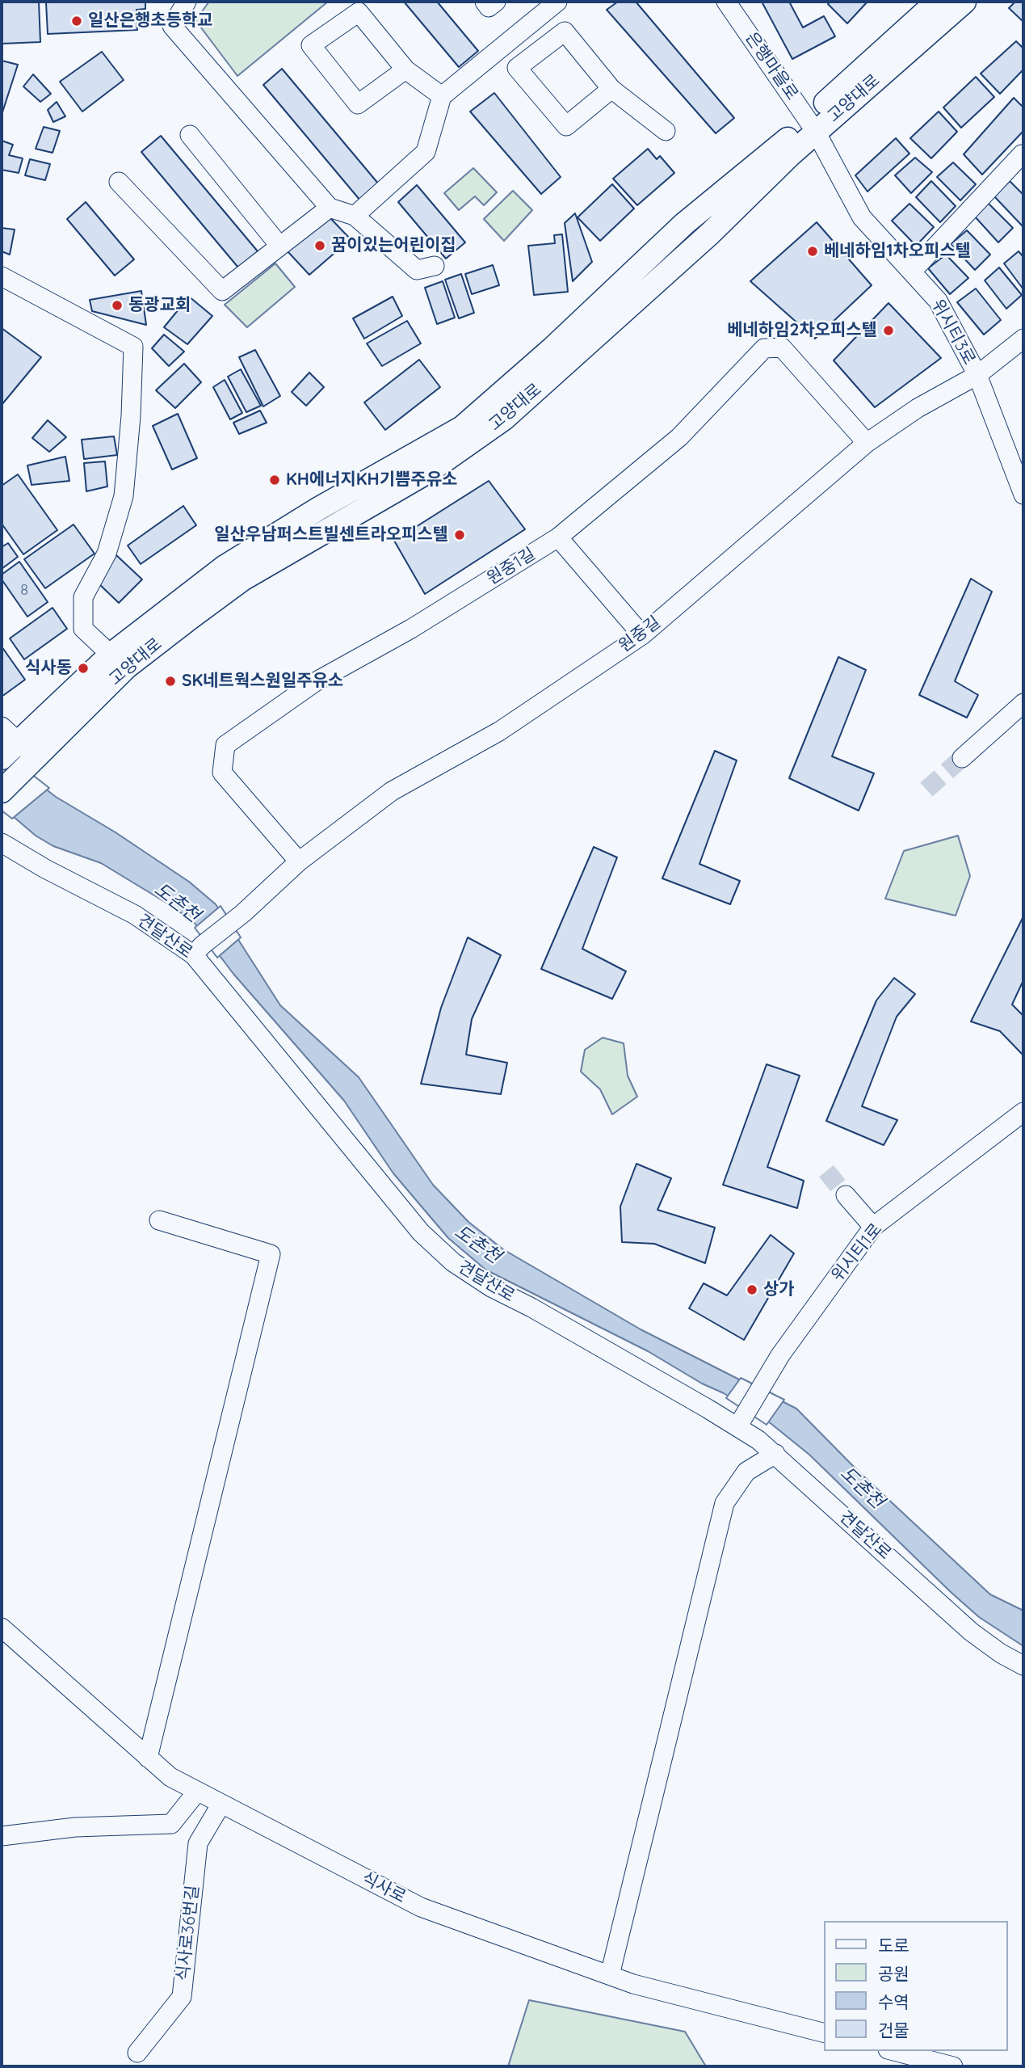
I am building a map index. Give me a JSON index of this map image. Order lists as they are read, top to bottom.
{
  "streets": {
    "main road": ["고양대로"],
    "street": [
      "은행마을로",
      "위시티3로",
      "원중1길",
      "원중길",
      "견달산로",
      "위시티1로",
      "식사로",
      "식사로36번길"
    ]
  },
  "crossings": [
    ["은행마을로", "고양대로"],
    ["은행마을로", "위시티3로"],
    ["고양대로", "위시티3로"],
    ["위시티3로", "원중길"],
    ["원중1길", "원중길"],
    ["원중길", "견달산로"],
    ["견달산로", "위시티1로"],
    ["식사로", "식사로36번길"]
  ],
  "water": ["도촌천"],
  "places": [
    "일산은행초등학교",
    "꿈이있는어린이집",
    "베네하임1차오피스텔",
    "동광교회",
    "베네하임2차오피스텔",
    "KH에너지KH기쁨주유소",
    "일산우남퍼스트빌센트라오피스텔",
    "식사동",
    "SK네트웍스원일주유소",
    "상가"
  ],
  "house_numbers": ["8"],
  "legend": [
    "도로",
    "공원",
    "수역",
    "건물"
  ]
}
